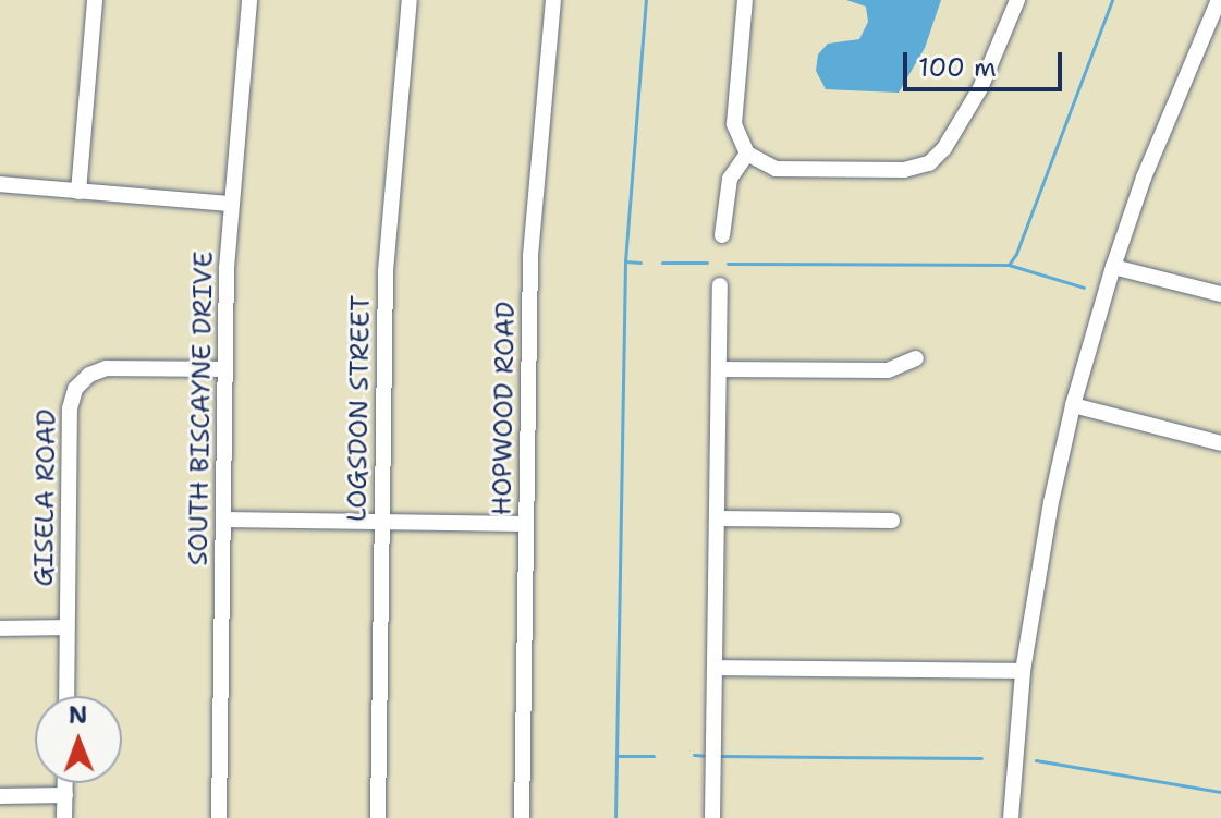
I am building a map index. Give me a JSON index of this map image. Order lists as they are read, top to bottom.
{
  "streets": {
    "street": [
      "SOUTH BISCAYNE DRIVE",
      "LOGSDON STREET",
      "HOPWOOD ROAD",
      "GISELA ROAD"
    ]
  },
  "crossings": [
    ["SOUTH BISCAYNE DRIVE", "GISELA ROAD"]
  ],
  "scale_bar": "100 m",
  "north": "top"
}
